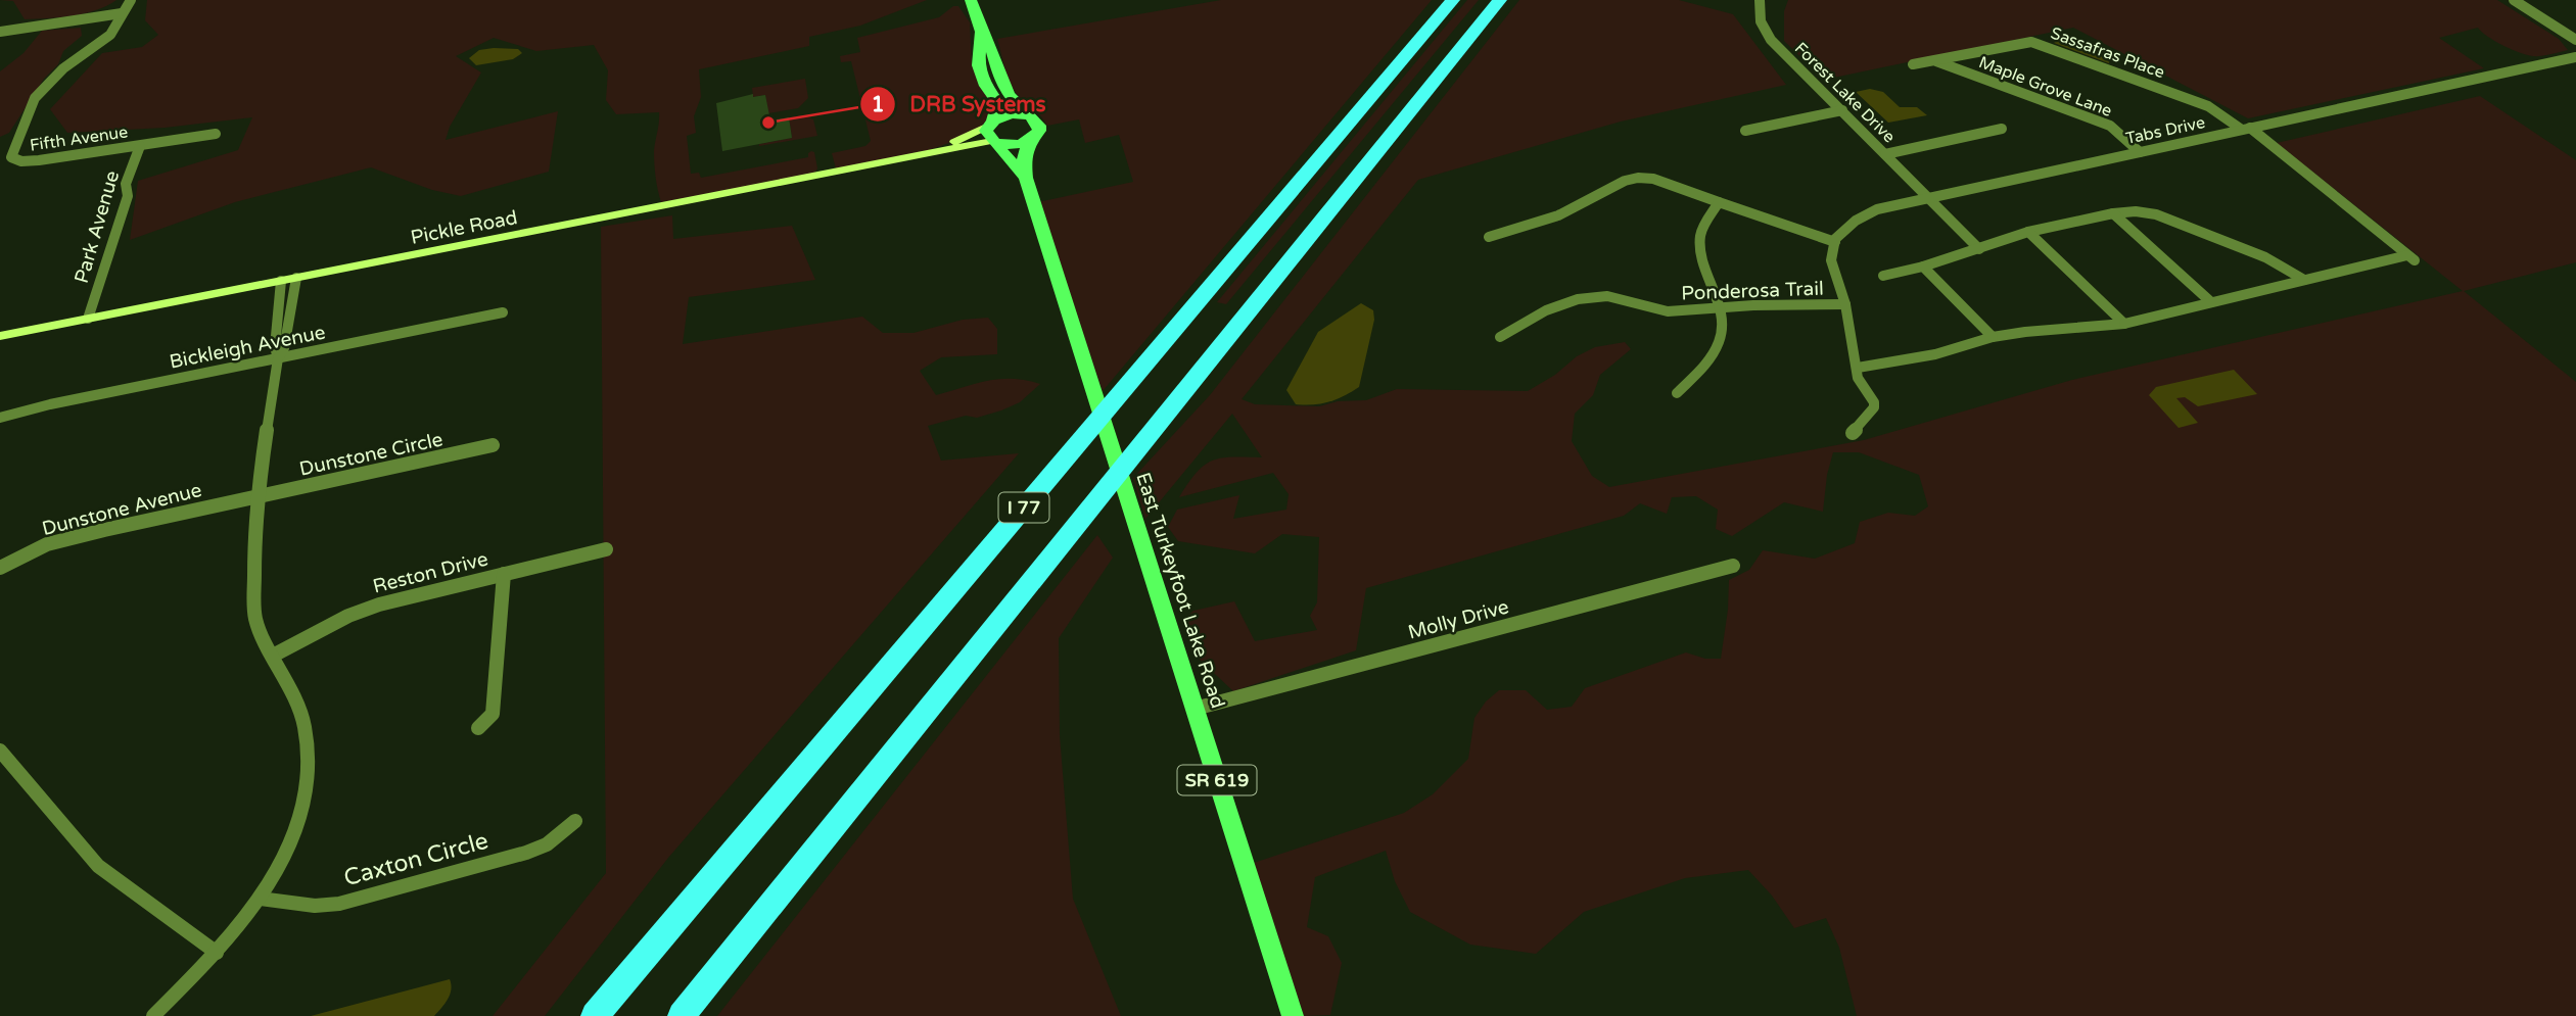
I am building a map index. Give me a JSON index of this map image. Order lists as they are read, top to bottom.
{
  "streets": {
    "highway": ["I 77"],
    "main road": ["East Turkeyfoot Lake Road", "SR 619"],
    "street": [
      "Sassafras Place",
      "Maple Grove Lane",
      "Forest Lake Drive",
      "Tabs Drive",
      "Fifth Avenue",
      "Park Avenue",
      "Pickle Road",
      "Ponderosa Trail",
      "Bickleigh Avenue",
      "Dunstone Circle",
      "Dunstone Avenue",
      "Reston Drive",
      "Molly Drive",
      "Caxton Circle"
    ]
  },
  "crossings": [
    ["Sassafras Place", "Maple Grove Lane"],
    ["Sassafras Place", "Tabs Drive"],
    ["Maple Grove Lane", "Tabs Drive"],
    ["Forest Lake Drive", "Tabs Drive"],
    ["Fifth Avenue", "Park Avenue"],
    ["Park Avenue", "Pickle Road"],
    ["Pickle Road", "East Turkeyfoot Lake Road"],
    ["Dunstone Circle", "Dunstone Avenue"],
    ["East Turkeyfoot Lake Road", "Molly Drive"]
  ],
  "places": ["DRB Systems"]
}
